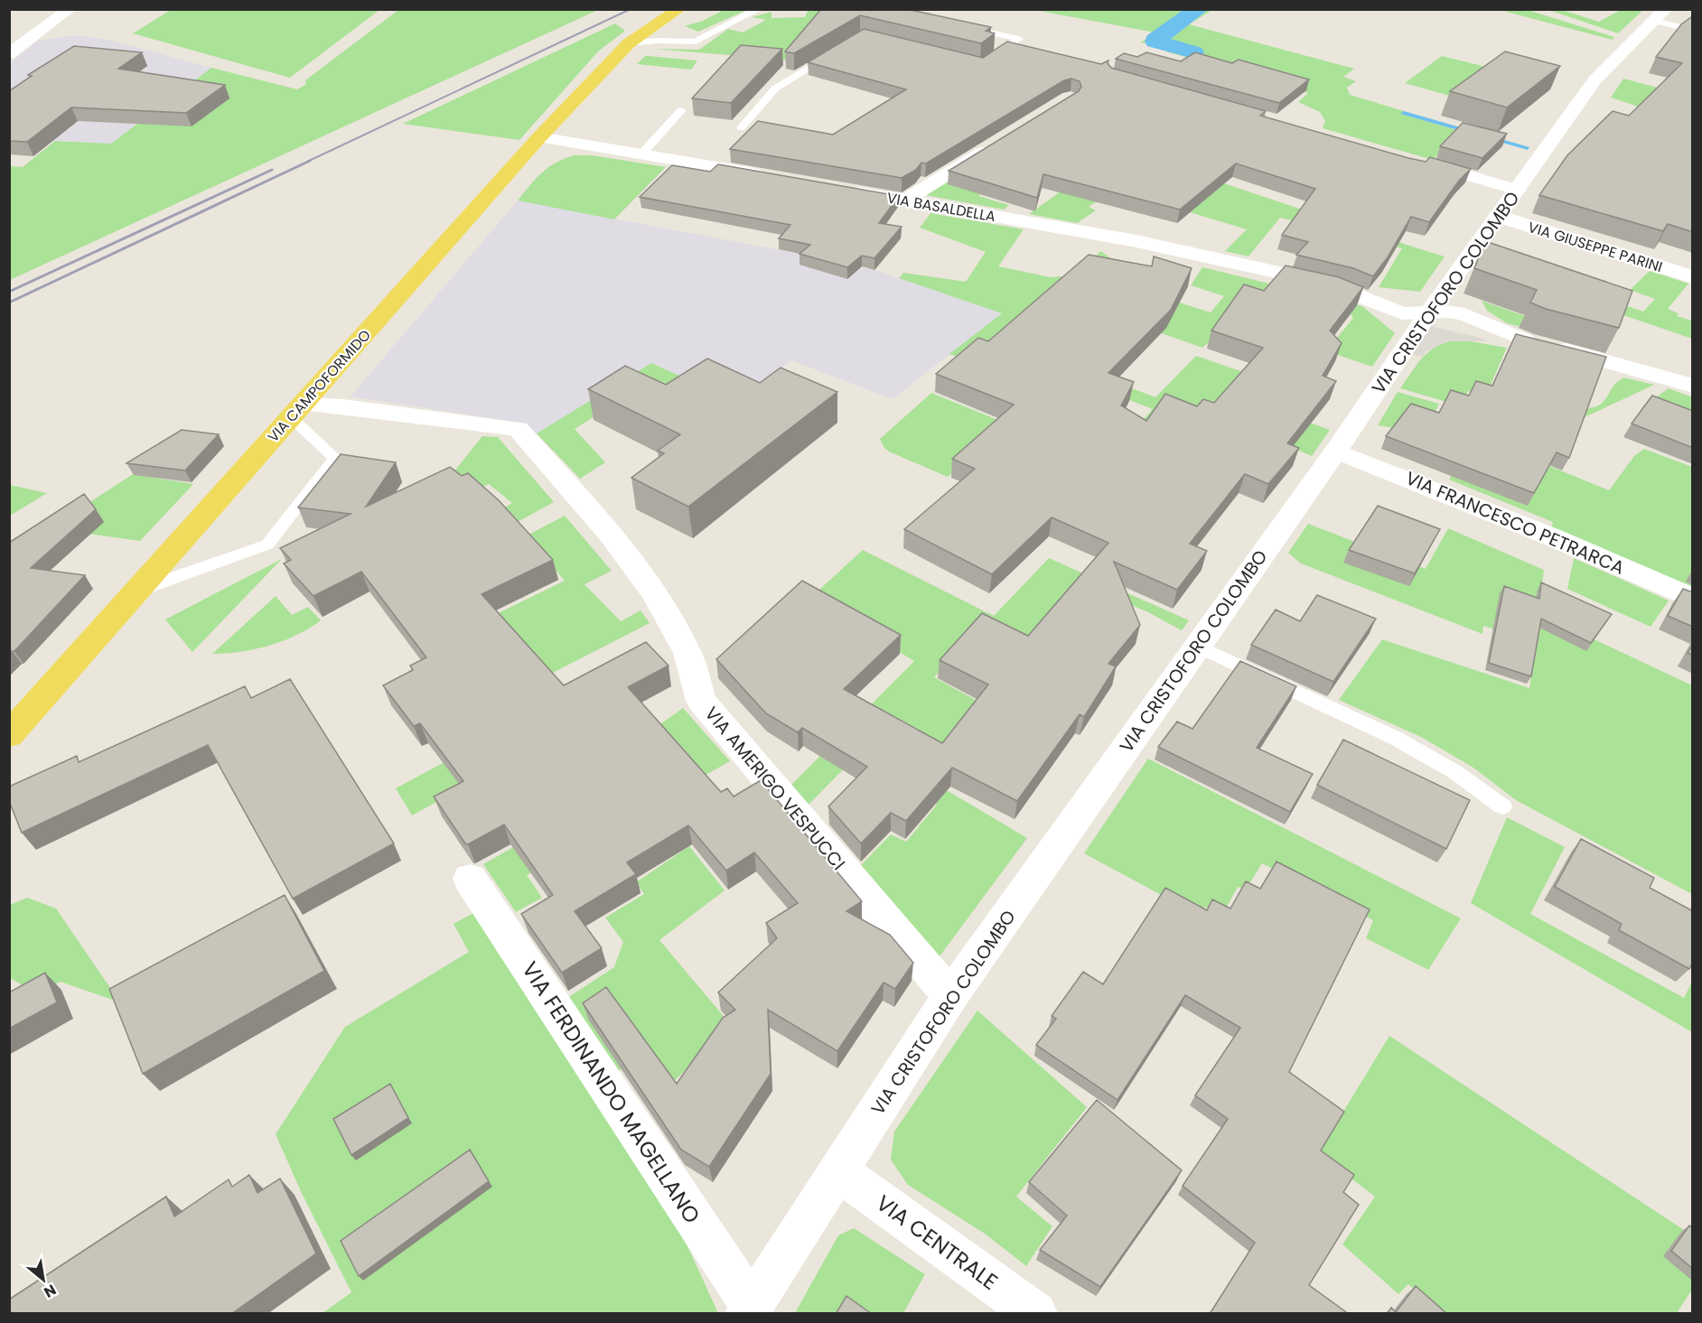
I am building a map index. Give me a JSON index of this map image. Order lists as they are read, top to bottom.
{
  "streets": {
    "main road": ["VIA CAMPOFORMIDO"],
    "street": [
      "VIA BASALDELLA",
      "VIA GIUSEPPE PARINI",
      "VIA CRISTOFORO COLOMBO",
      "VIA FRANCESCO PETRARCA",
      "VIA AMERIGO VESPUCCI",
      "VIA FERDINANDO MAGELLANO",
      "VIA CENTRALE"
    ]
  },
  "crossings": [
    ["VIA BASALDELLA", "VIA CRISTOFORO COLOMBO"],
    ["VIA GIUSEPPE PARINI", "VIA CRISTOFORO COLOMBO"],
    ["VIA CRISTOFORO COLOMBO", "VIA FRANCESCO PETRARCA"],
    ["VIA CRISTOFORO COLOMBO", "VIA AMERIGO VESPUCCI"],
    ["VIA CRISTOFORO COLOMBO", "VIA FERDINANDO MAGELLANO"],
    ["VIA CRISTOFORO COLOMBO", "VIA CENTRALE"],
    ["VIA CAMPOFORMIDO", "VIA AMERIGO VESPUCCI"]
  ],
  "north": "bottom right"
}
